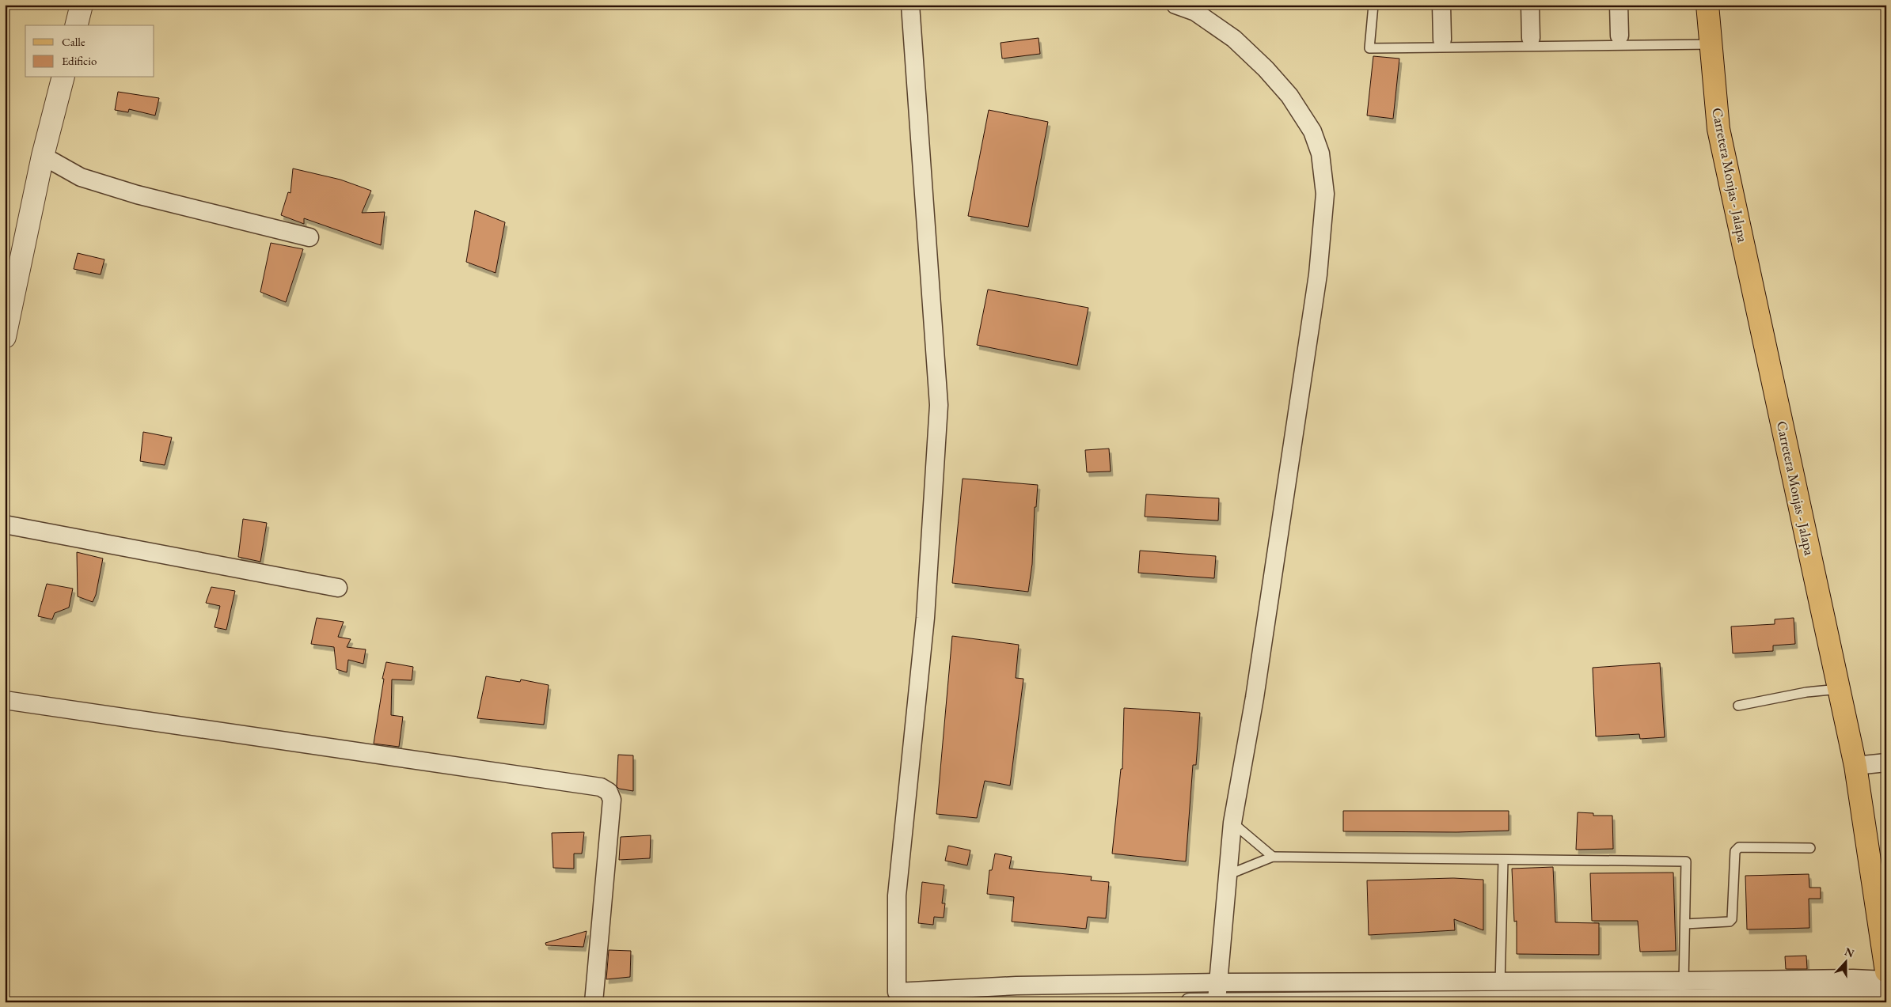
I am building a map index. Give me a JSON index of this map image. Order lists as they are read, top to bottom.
{
  "streets": {
    "main road": ["Carretera Monjas - Jalapa"]
  },
  "legend": ["Calle", "Edificio"],
  "north": "top"
}
